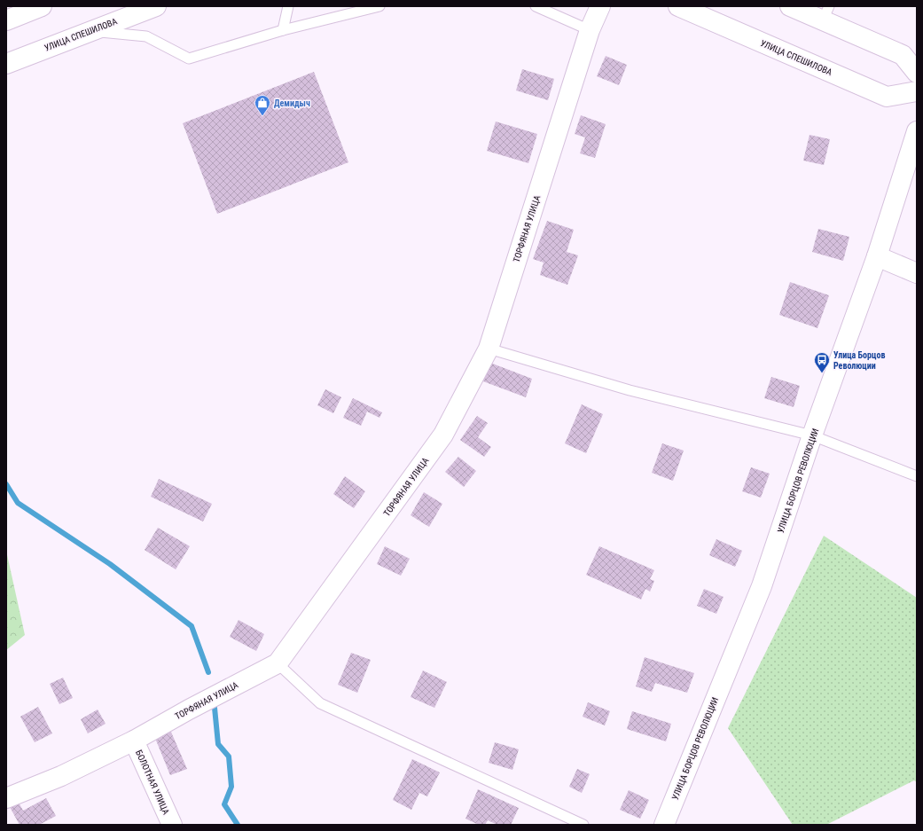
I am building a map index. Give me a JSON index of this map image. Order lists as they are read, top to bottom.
{
  "streets": {
    "street": [
      "УЛИЦА СПЕШИЛОВА",
      "ТОРФЯНАЯ УЛИЦА",
      "УЛИЦА БОРЦОВ РЕВОЛЮЦИИ",
      "БОЛОТНАЯ УЛИЦА"
    ]
  },
  "crossings": [
    ["ТОРФЯНАЯ УЛИЦА", "БОЛОТНАЯ УЛИЦА"]
  ],
  "places": {
    "shop": ["Демидыч"],
    "bus stop": ["Улица Борцов Революции"]
  }
}
